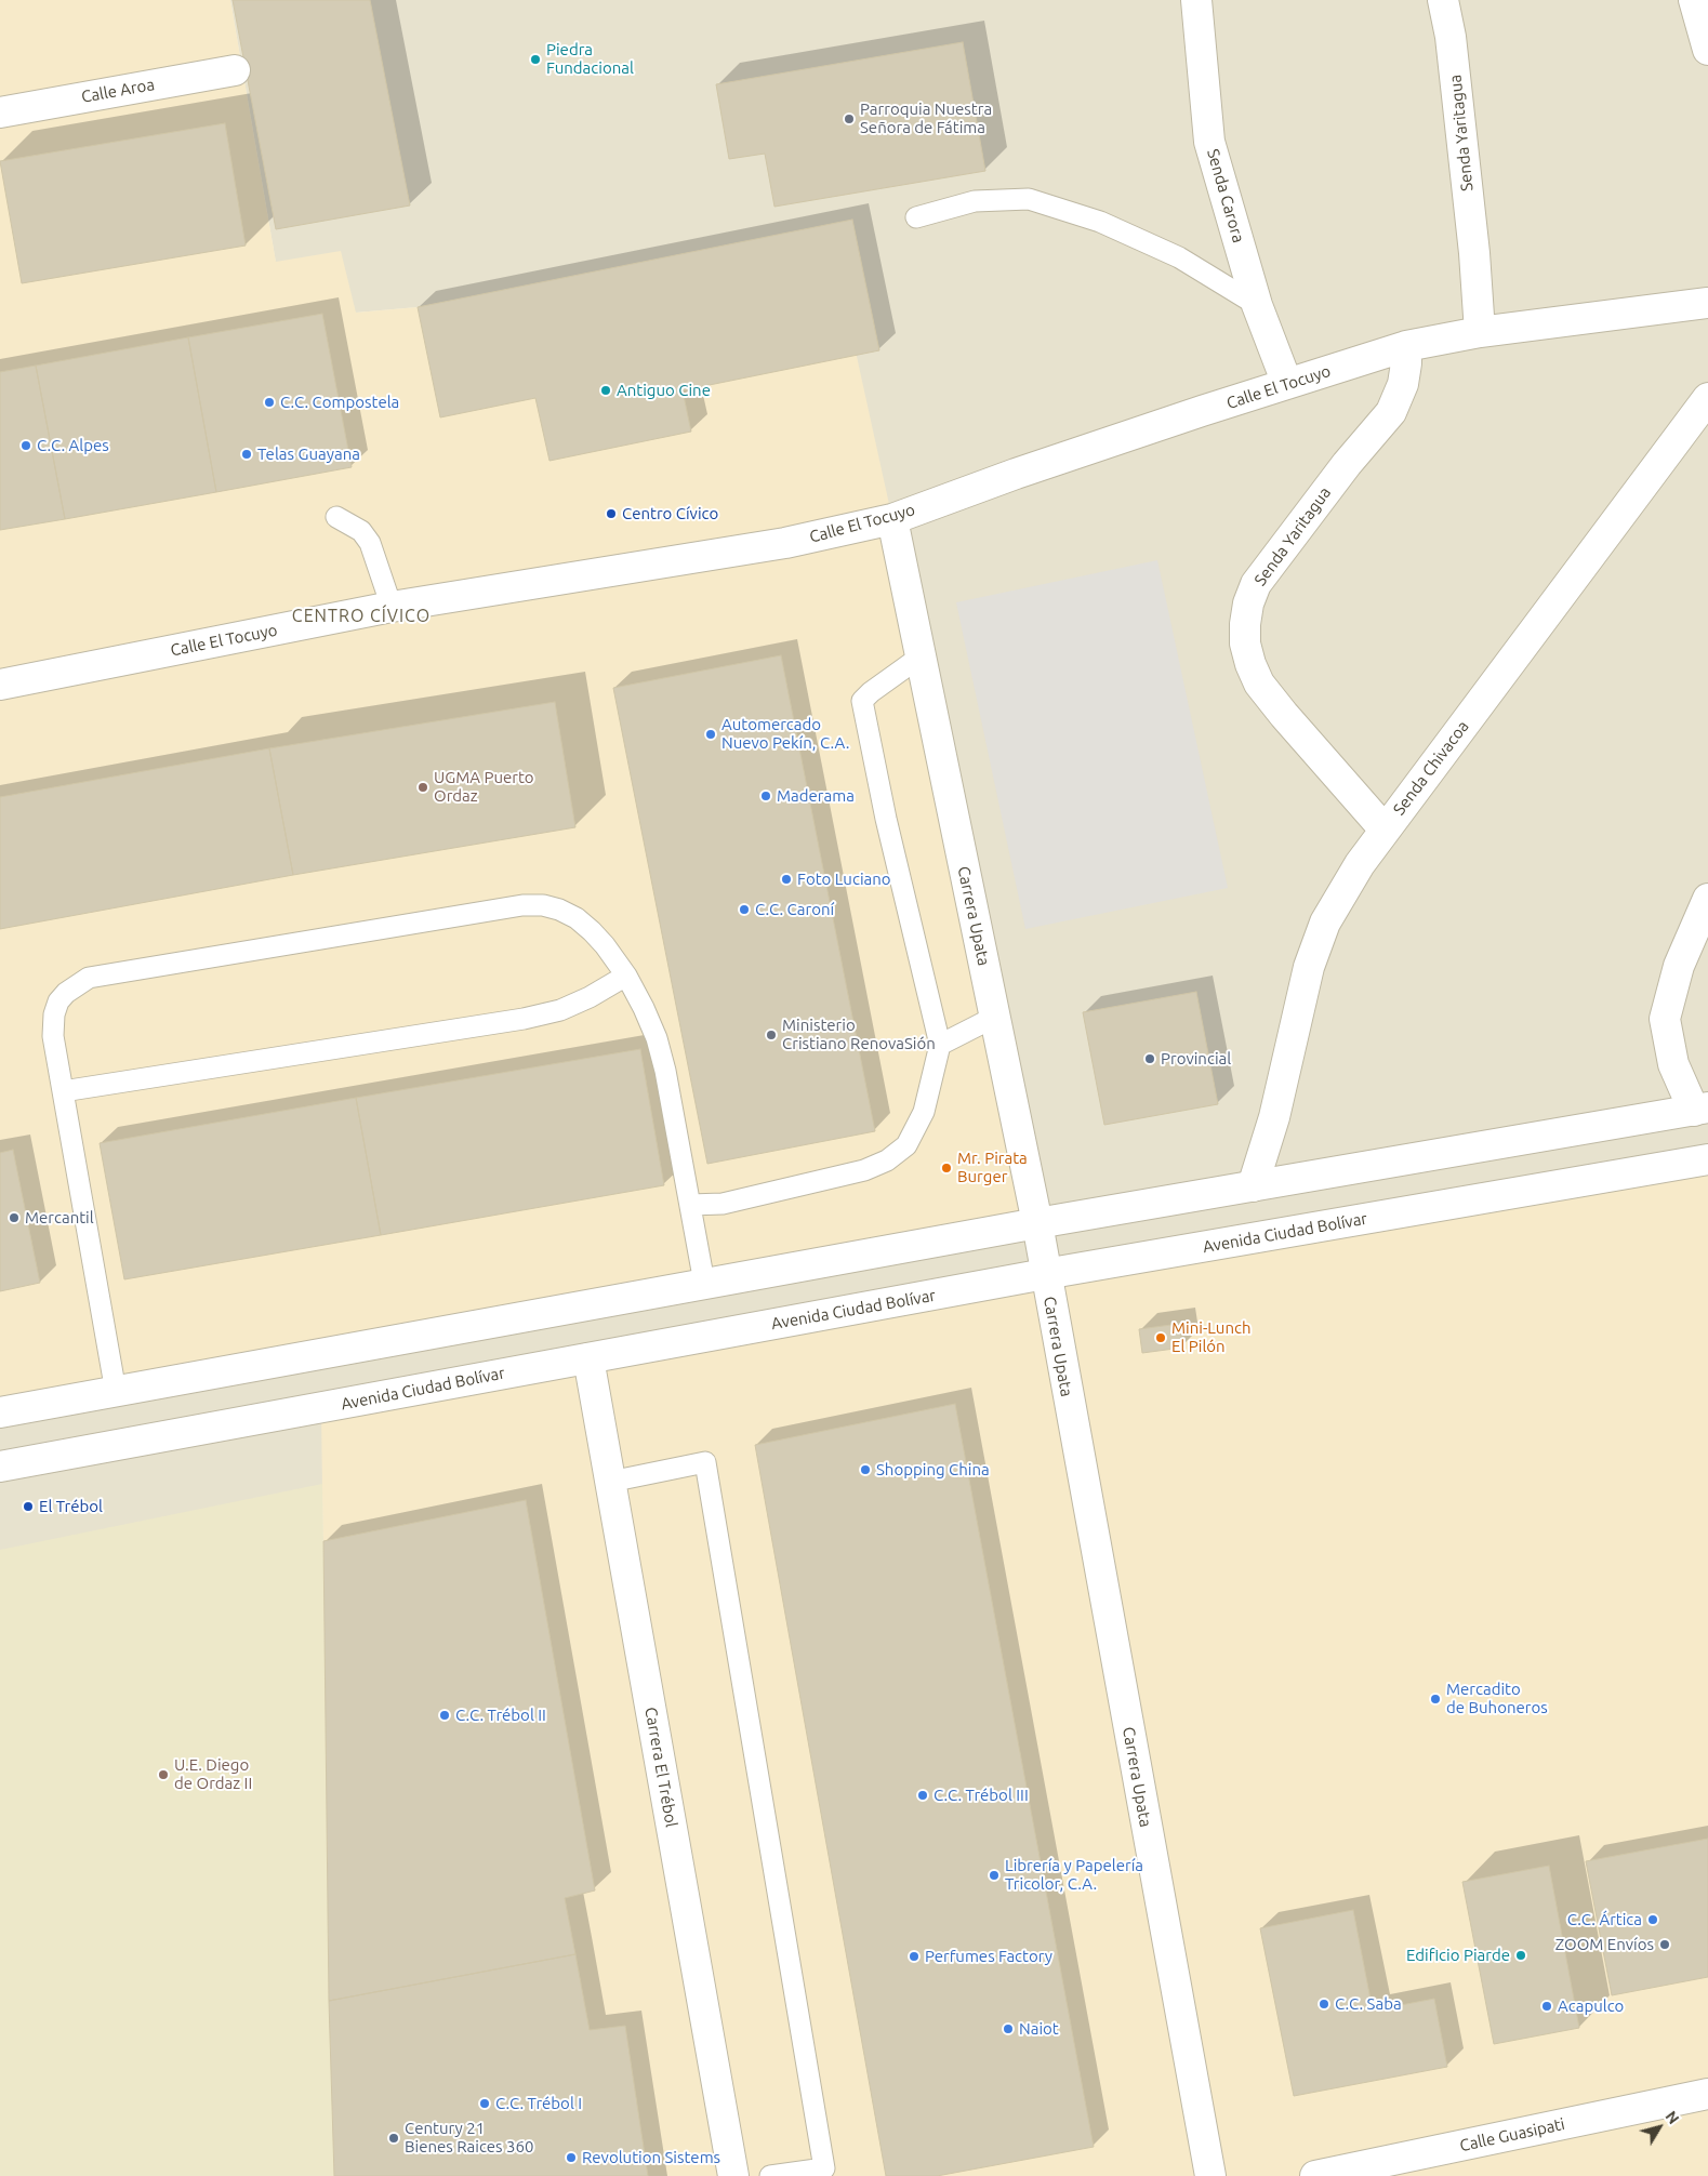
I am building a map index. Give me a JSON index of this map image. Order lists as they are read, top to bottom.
{
  "streets": {
    "street": [
      "Calle Aroa",
      "Senda Yaritagua",
      "Senda Carora",
      "Calle El Tocuyo",
      "Senda Chivacoa",
      "Carrera Upata",
      "Avenida Ciudad Bolívar",
      "Carrera El Trébol",
      "Calle Guasipati"
    ]
  },
  "crossings": [
    ["Senda Yaritagua", "Calle El Tocuyo"],
    ["Senda Yaritagua", "Senda Chivacoa"],
    ["Senda Carora", "Calle El Tocuyo"],
    ["Calle El Tocuyo", "Carrera Upata"],
    ["Carrera Upata", "Avenida Ciudad Bolívar"],
    ["Avenida Ciudad Bolívar", "Carrera El Trébol"]
  ],
  "districts": ["CENTRO CÍVICO"],
  "places": [
    "Piedra Fundacional",
    "Parroquia Nuestra Señora de Fátima",
    "Antiguo Cine",
    "C.C. Compostela",
    "C.C. Alpes",
    "Telas Guayana",
    "Centro Cívico",
    "Automercado Nuevo Pekín, C.A.",
    "UGMA Puerto Ordaz",
    "Maderama",
    "Foto Luciano",
    "C.C. Caroní",
    "Ministerio Cristiano RenovaSión",
    "Provincial",
    "Mr. Pirata Burger",
    "Mercantil",
    "Mini-Lunch El Pilón",
    "Shopping China",
    "El Trébol",
    "Mercadito de Buhoneros",
    "C.C. Trébol II",
    "U.E. Diego de Ordaz II",
    "C.C. Trébol III",
    "Librería y Papelería Tricolor, C.A.",
    "C.C. Ártica",
    "ZOOM Envíos",
    "Edificio Piarde",
    "Perfumes Factory",
    "C.C. Saba",
    "Acapulco",
    "Naiot",
    "C.C. Trébol I",
    "Century 21 Bienes Raices 360",
    "Revolution Sistems"
  ],
  "north": "top right"
}
